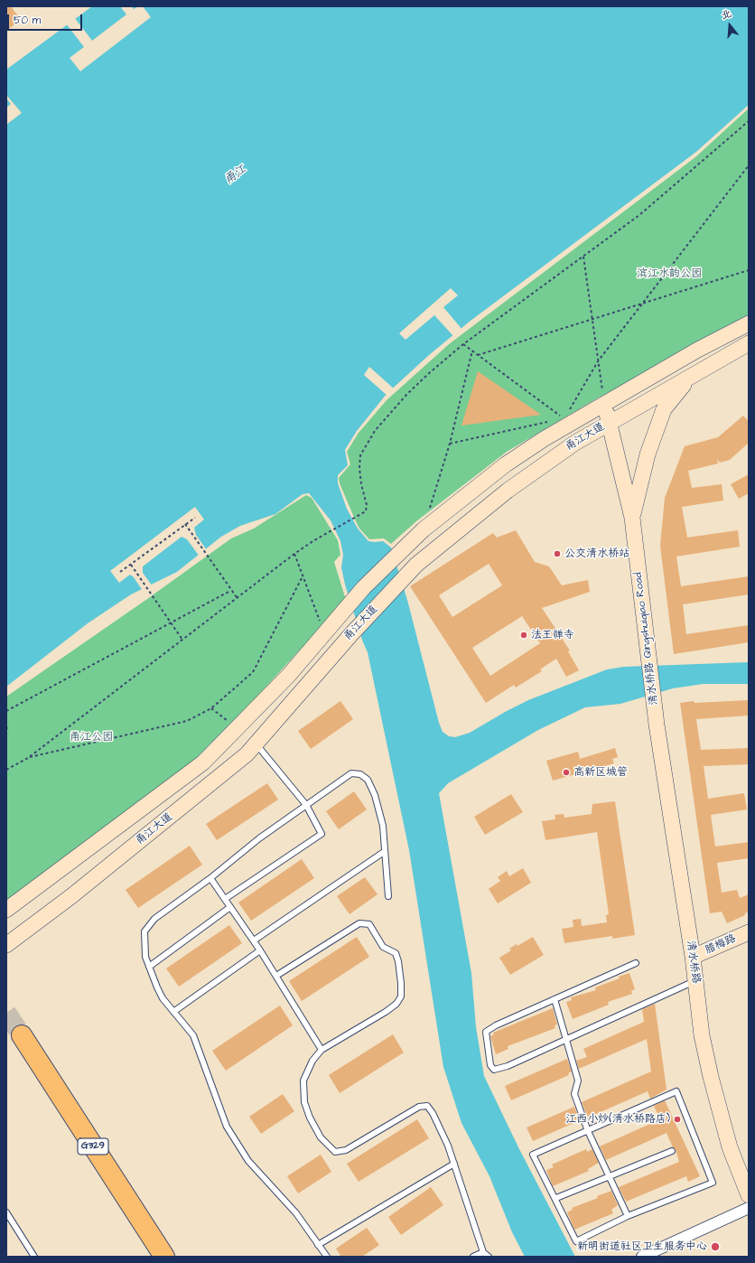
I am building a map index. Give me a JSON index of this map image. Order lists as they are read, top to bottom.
{
  "streets": {
    "highway": ["G329"],
    "main road": [
      "甬江大道",
      "清水桥路 Qingshuiqiao Road",
      "腊梅路",
      "清水桥路"
    ]
  },
  "crossings": [
    ["甬江大道", "清水桥路 Qingshuiqiao Road"],
    ["清水桥路 Qingshuiqiao Road", "清水桥路"],
    ["腊梅路", "清水桥路"]
  ],
  "water": ["甬江"],
  "parks": ["滨江水韵公园", "甬江公园"],
  "places": [
    "公交清水桥站",
    "法王禅寺",
    "高新区城管",
    "江西小炒(清水桥路店)",
    "新明街道社区卫生服务中心"
  ],
  "scale_bar": "50 m",
  "north": "top"
}
